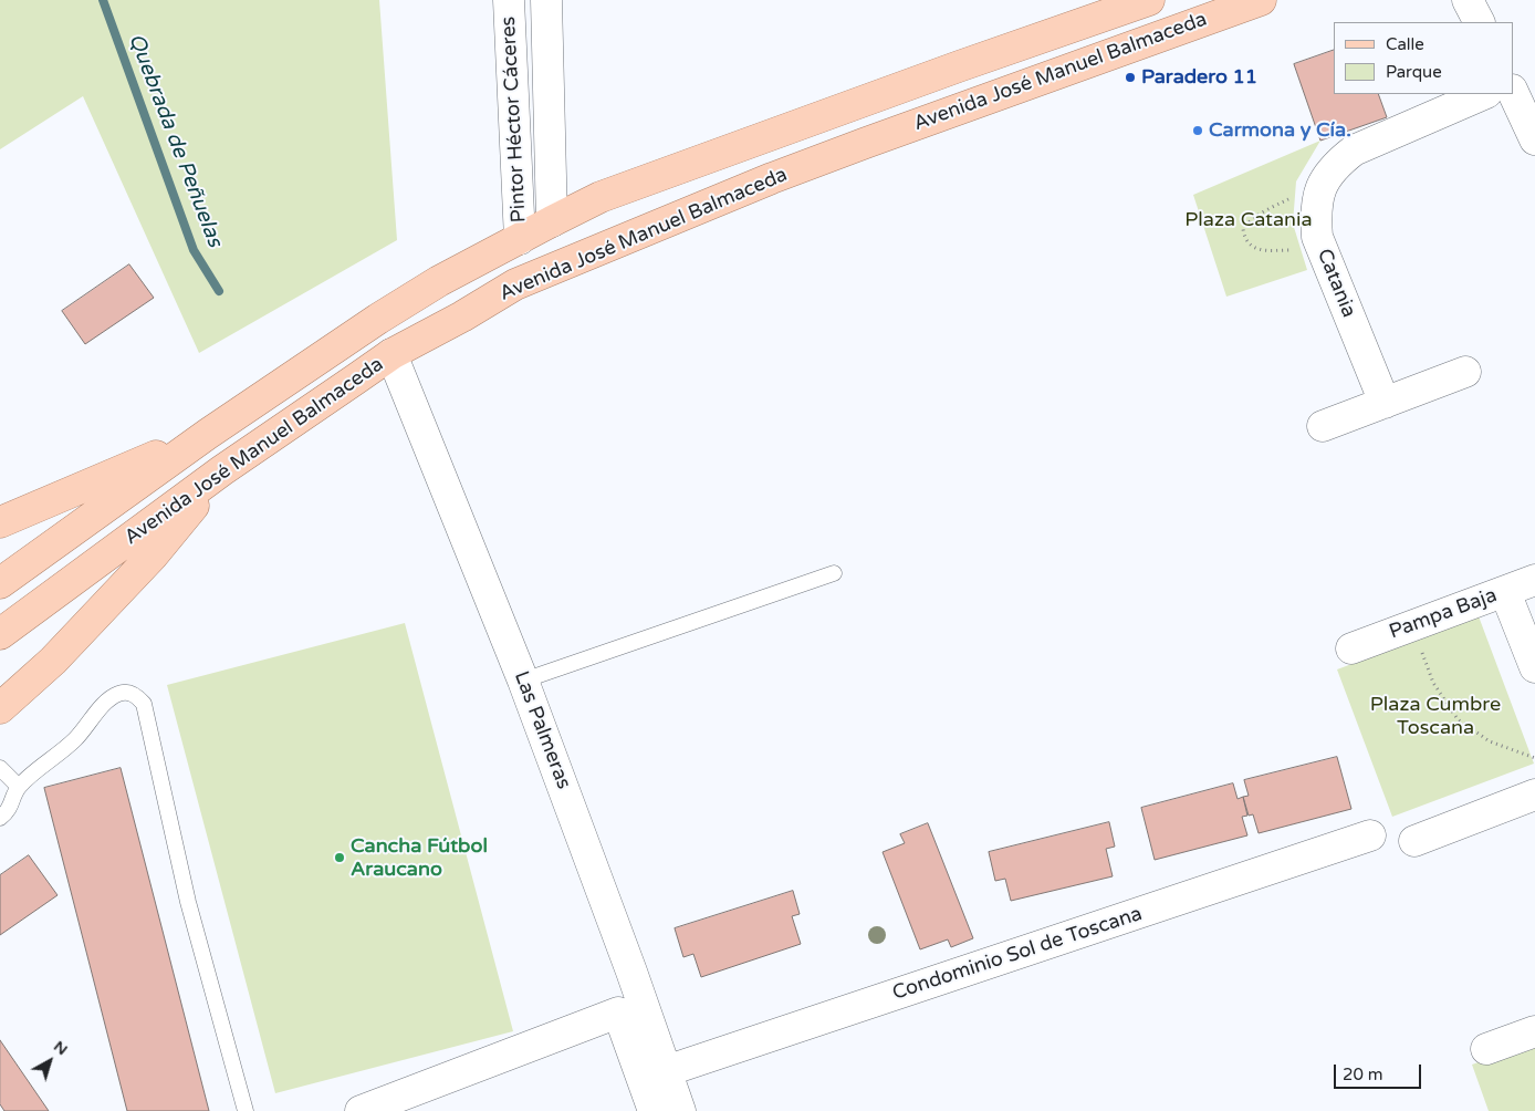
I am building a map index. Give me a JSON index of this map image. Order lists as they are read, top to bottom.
{
  "streets": {
    "main road": ["Avenida José Manuel Balmaceda"],
    "street": [
      "Pintor Héctor Cáceres",
      "Catania",
      "Pampa Baja",
      "Las Palmeras",
      "Condominio Sol de Toscana"
    ]
  },
  "crossings": [
    ["Avenida José Manuel Balmaceda", "Pintor Héctor Cáceres"],
    ["Avenida José Manuel Balmaceda", "Las Palmeras"],
    ["Las Palmeras", "Condominio Sol de Toscana"]
  ],
  "water": ["Quebrada de Peñuelas"],
  "parks": ["Plaza Catania", "Plaza Cumbre Toscana"],
  "places": ["Paradero 11", "Carmona y Cía.", "Cancha Fútbol Araucano"],
  "legend": ["Calle", "Parque"],
  "scale_bar": "20 m",
  "north": "top right"
}
